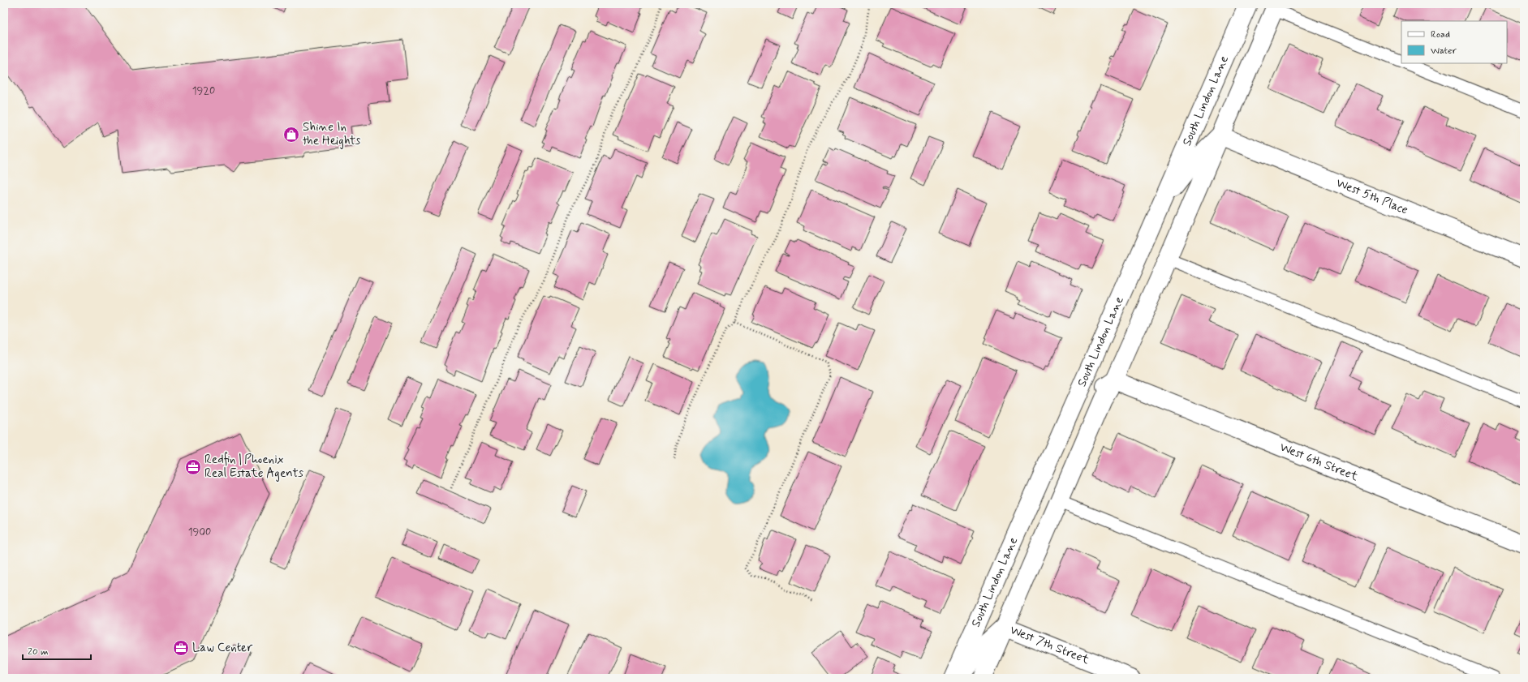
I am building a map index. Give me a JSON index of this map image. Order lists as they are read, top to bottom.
{
  "streets": {
    "street": [
      "South Lindon Lane",
      "West 5th Place",
      "West 6th Street",
      "West 7th Street"
    ]
  },
  "crossings": [
    ["South Lindon Lane", "West 5th Place"],
    ["South Lindon Lane", "West 6th Street"],
    ["South Lindon Lane", "West 7th Street"]
  ],
  "places": {
    "shop": ["Shine In the Heights"],
    "office": ["Redfin | Phoenix Real Estate Agents", "Law Center"]
  },
  "house_numbers": ["1920", "1900"],
  "legend": ["Road", "Water"],
  "scale_bar": "20 m"
}
